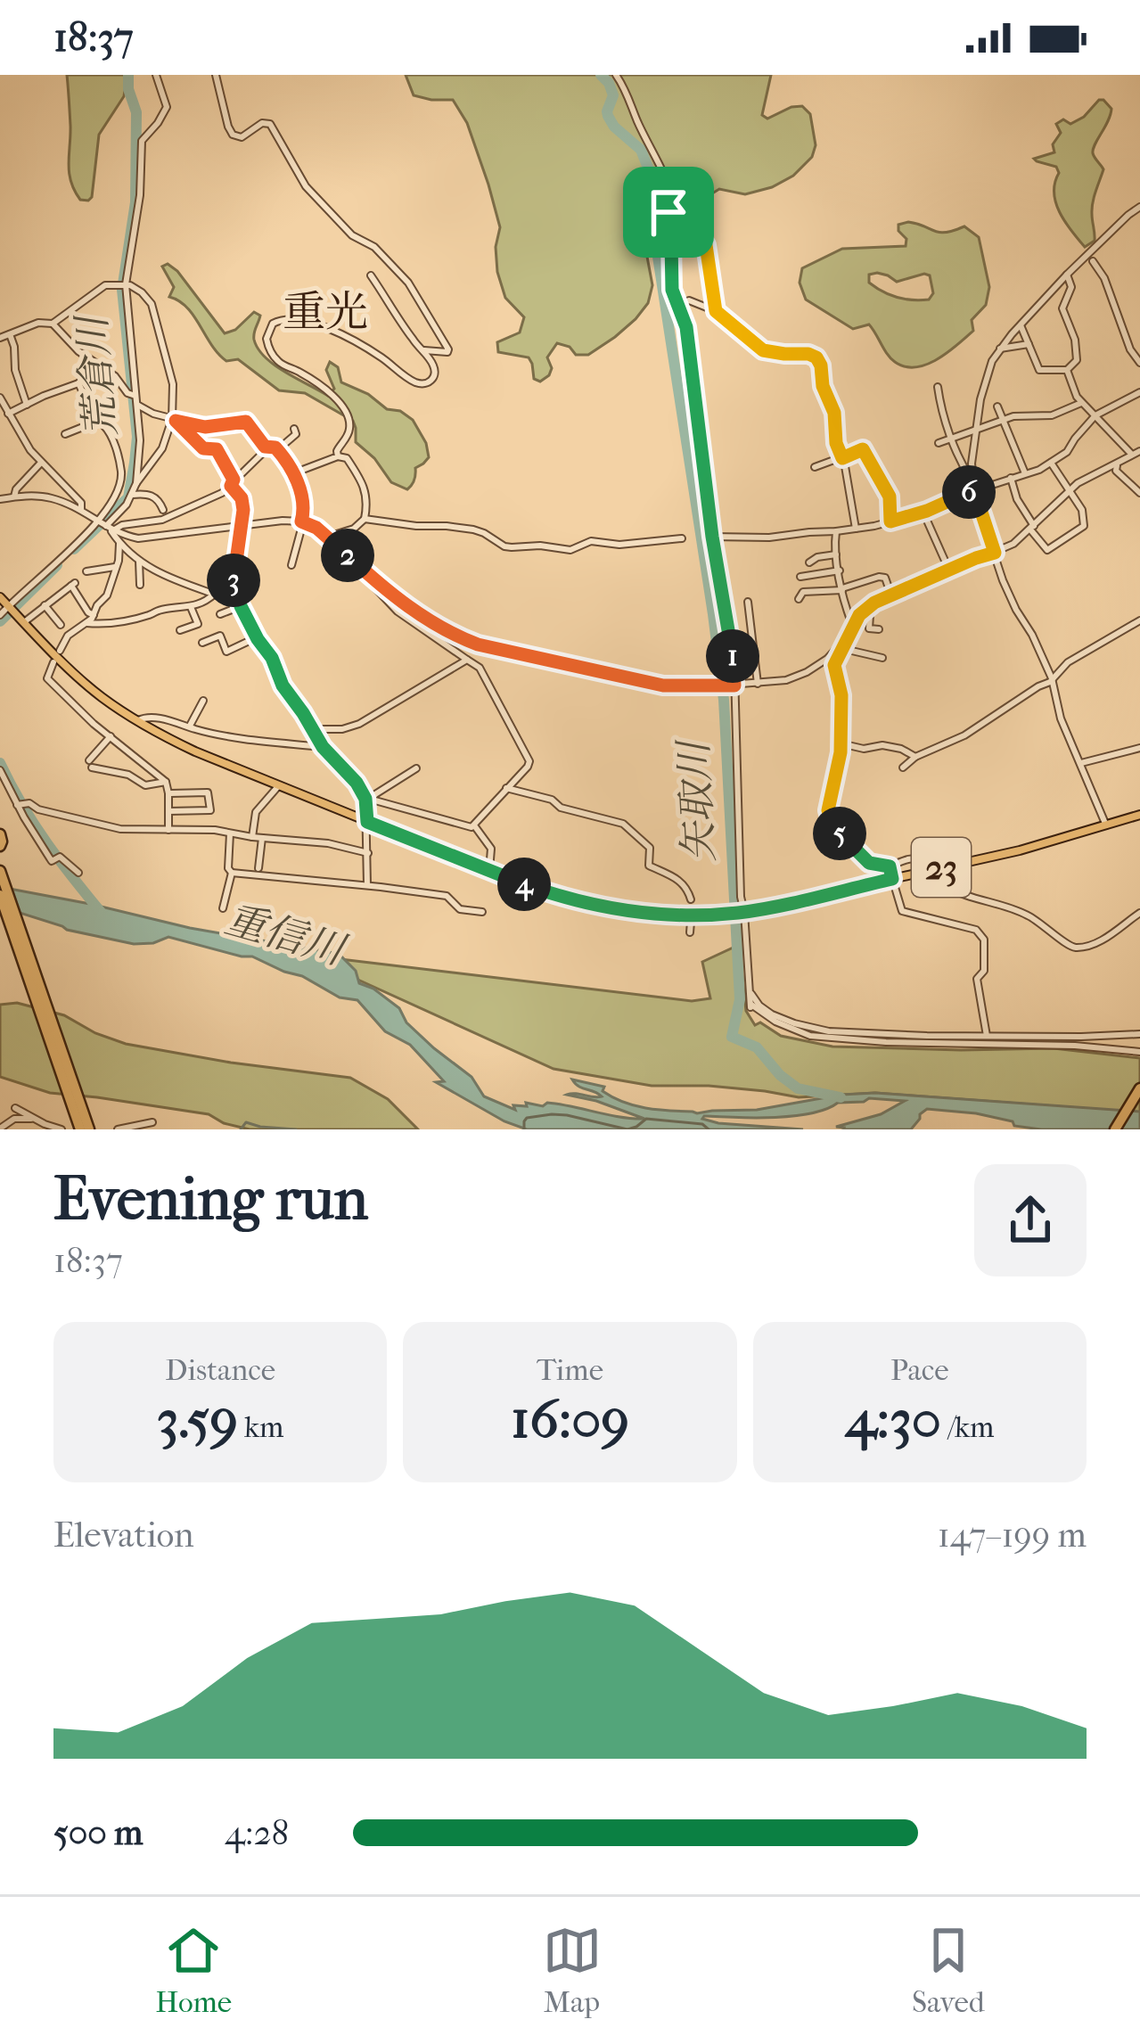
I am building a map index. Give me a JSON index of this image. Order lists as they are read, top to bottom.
{
  "streets": {
    "main road": ["23"]
  },
  "districts": ["重光"],
  "water": ["荒倉川", "矢取川", "重信川"],
  "page": {
    "status": "18:37",
    "pins": [
      "6",
      "2",
      "3",
      "1",
      "5",
      "4"
    ],
    "heading": ["Evening run", "18:37"],
    "stats": [
      ["Distance", "3.59 km"],
      ["Time", "16:09"],
      ["Pace", "4:30 /km"]
    ],
    "chart": ["Elevation", "147–199 m"],
    "list": [
      {
        "name": "500 m",
        "note": "4:28"
      }
    ],
    "tabs": ["Home", "Map", "Saved"]
  }
}
